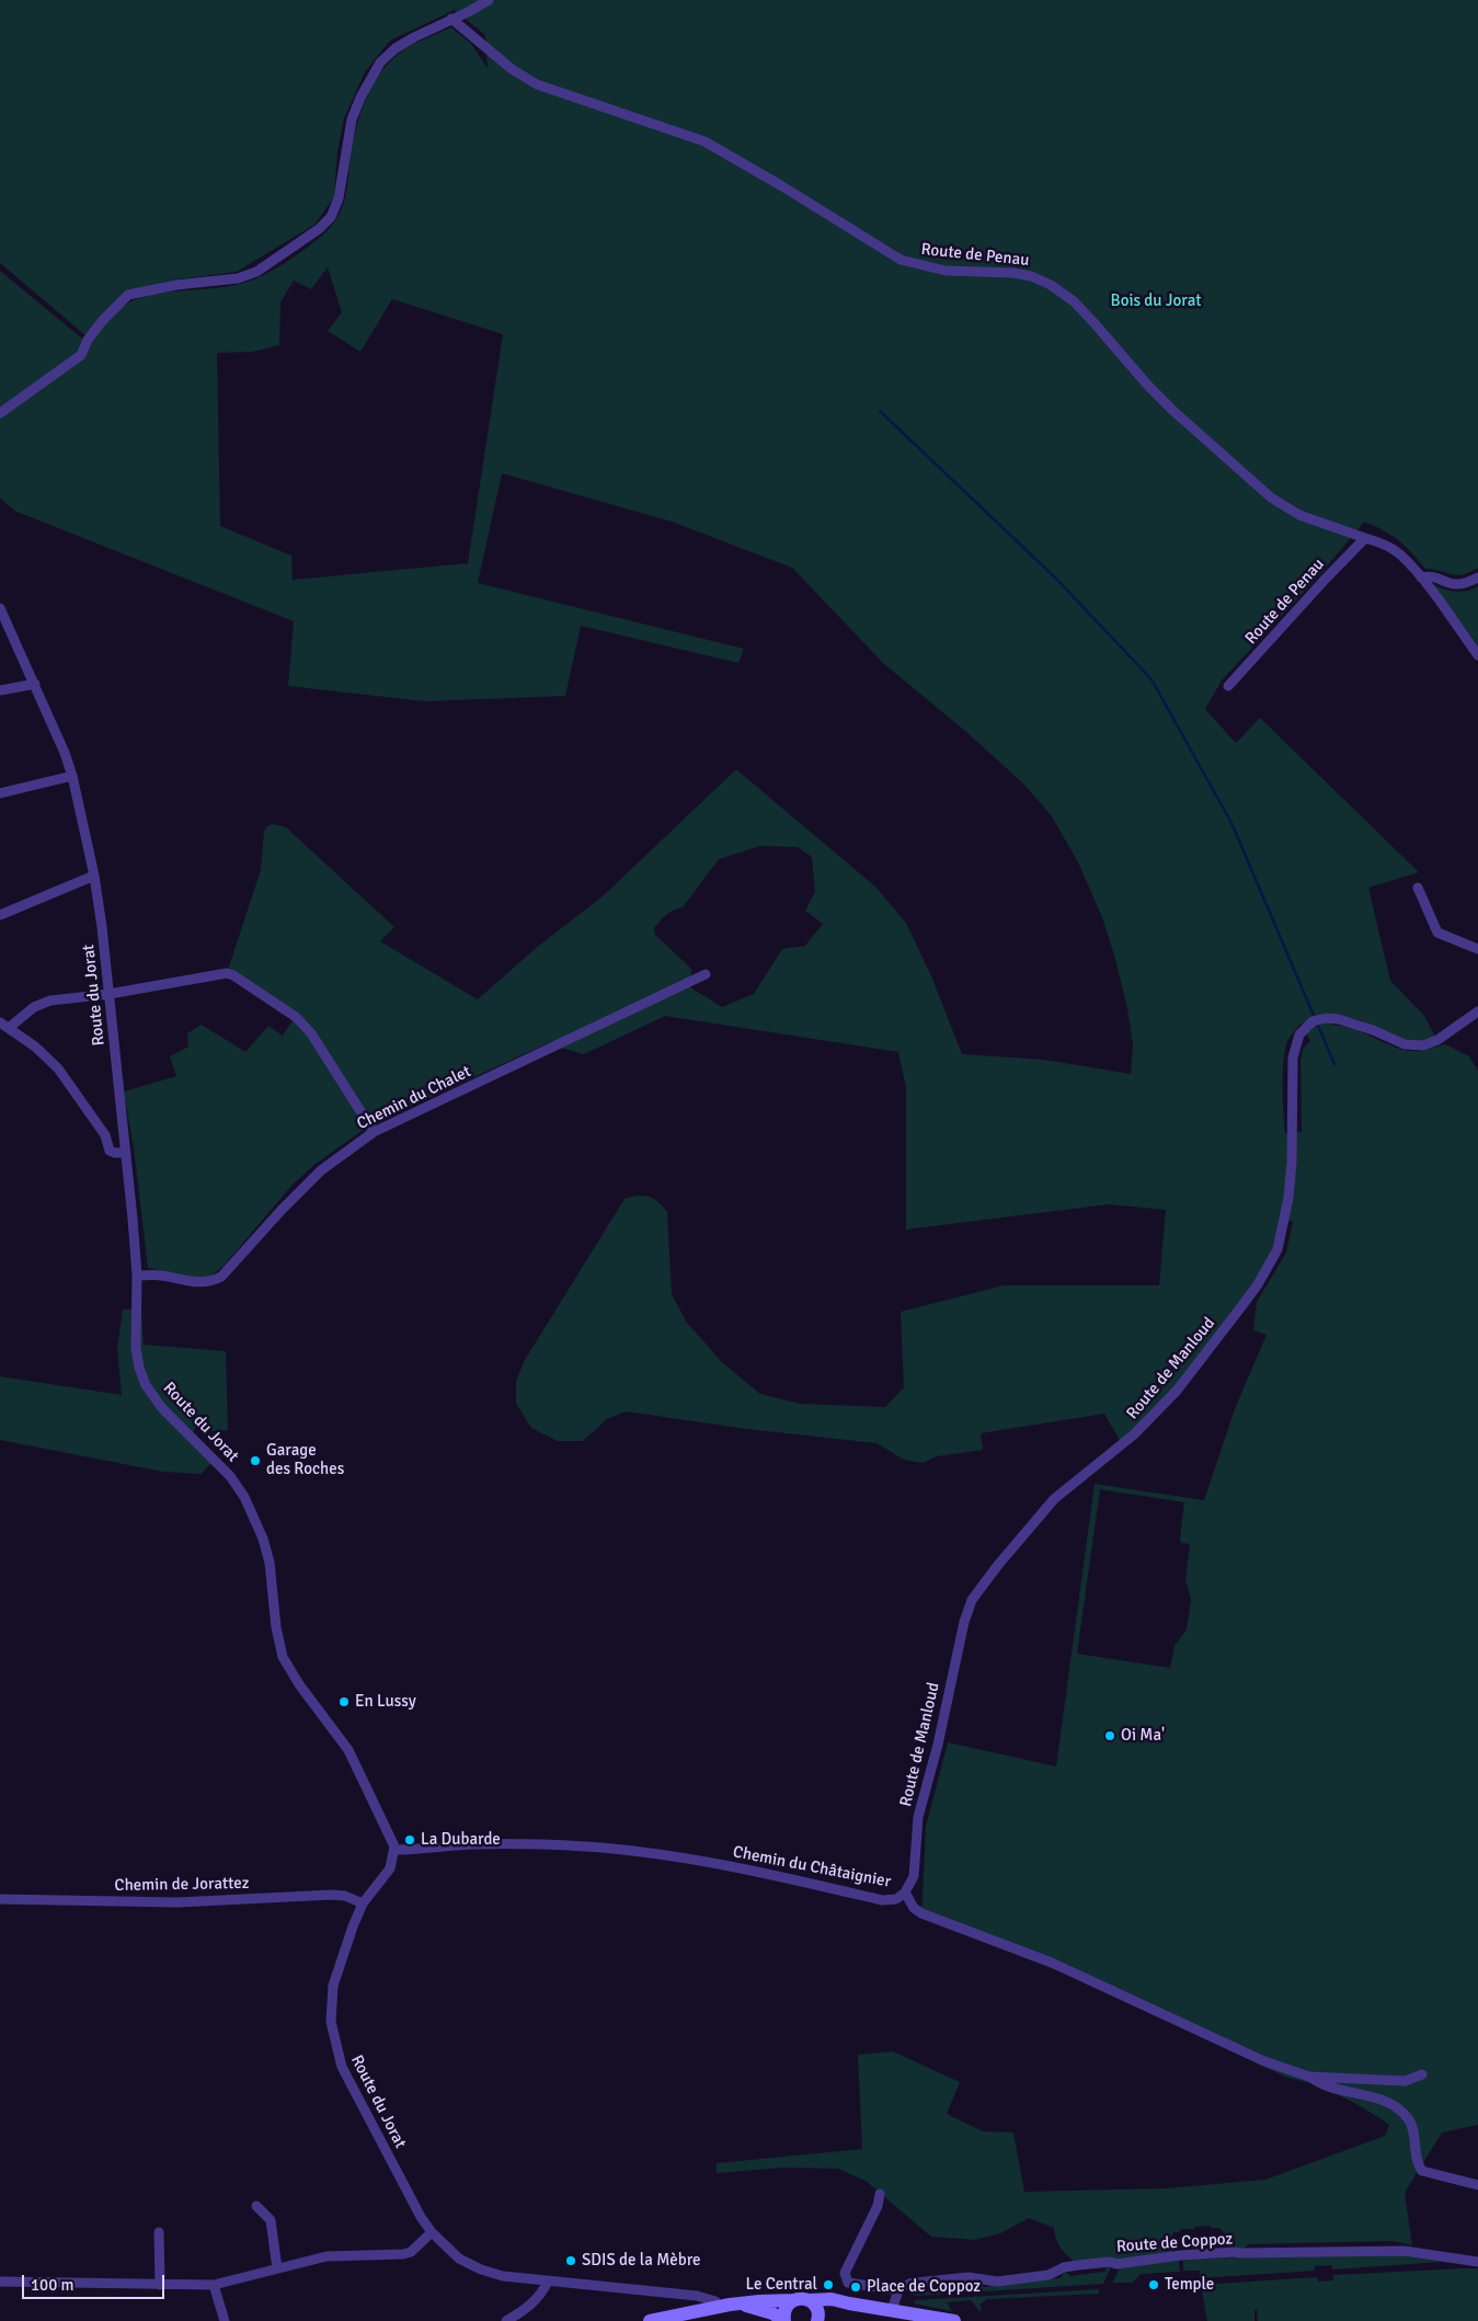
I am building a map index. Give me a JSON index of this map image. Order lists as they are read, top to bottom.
{
  "streets": {
    "street": [
      "Route de Penau",
      "Route du Jorat",
      "Chemin du Chalet",
      "Route de Manloud",
      "Chemin du Châtaignier",
      "Chemin de Jorattez",
      "Route de Coppoz"
    ]
  },
  "crossings": [
    ["Route du Jorat", "Chemin du Chalet"],
    ["Route du Jorat", "Chemin du Châtaignier"],
    ["Route du Jorat", "Chemin de Jorattez"],
    ["Route de Manloud", "Chemin du Châtaignier"]
  ],
  "parks": ["Bois du Jorat"],
  "places": [
    "Garage des Roches",
    "En Lussy",
    "Oi Ma'",
    "La Dubarde",
    "SDIS de la Mèbre",
    "Le Central",
    "Temple",
    "Place de Coppoz"
  ],
  "scale_bar": "100 m"
}
